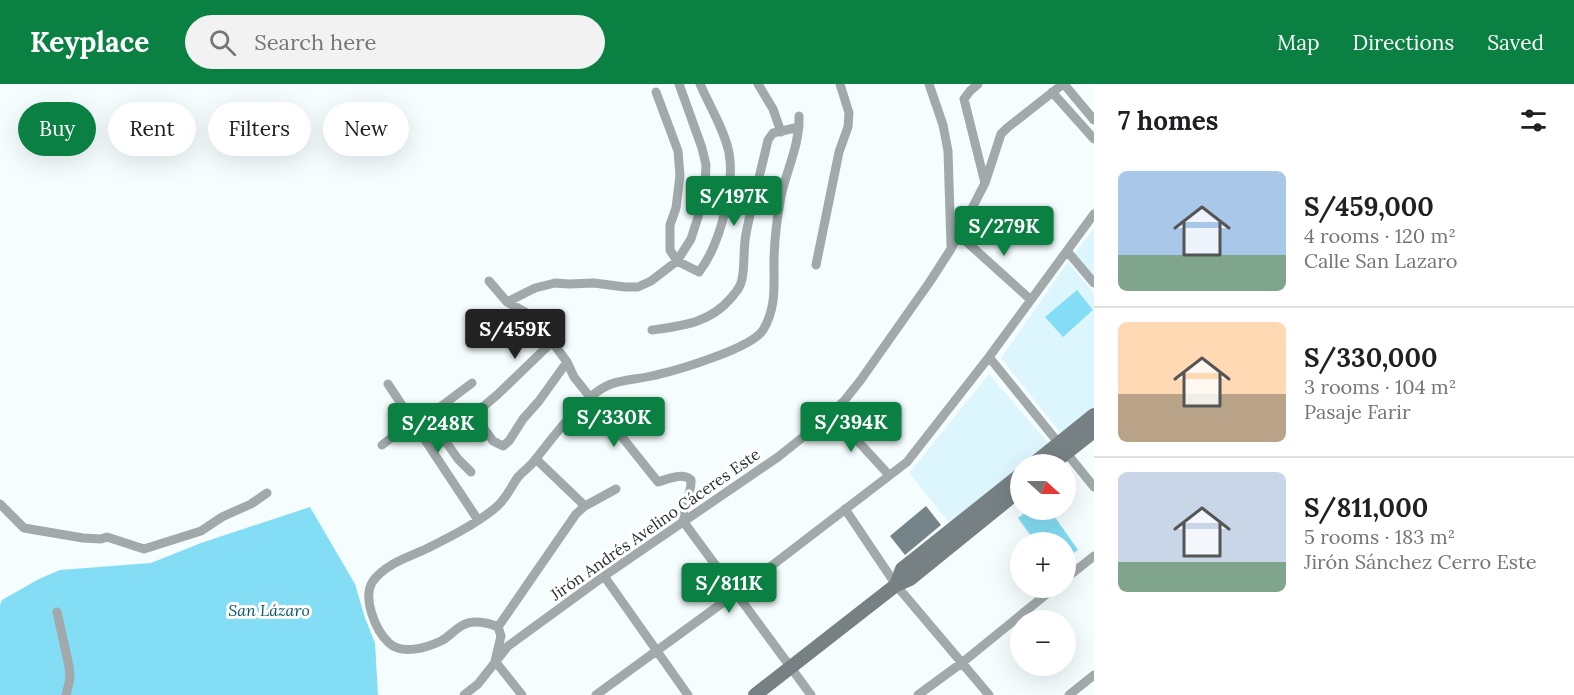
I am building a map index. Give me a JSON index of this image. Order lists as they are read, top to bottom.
{
  "streets": {
    "street": ["Jirón Andrés Avelino Cáceres Este"]
  },
  "parks": ["San Lázaro"],
  "north": "right",
  "page": {
    "header": "Keyplace",
    "search": "Search here",
    "nav": ["Map", "Directions", "Saved"],
    "heading": "7 homes",
    "chip": [
      "Buy",
      "Rent",
      "Filters",
      "New"
    ],
    "list": [
      {
        "name": "S/459,000",
        "note": "4 rooms · 120 m² · Calle San Lazaro"
      },
      {
        "name": "S/330,000",
        "note": "3 rooms · 104 m² · Pasaje Farir"
      },
      {
        "name": "S/811,000",
        "note": "5 rooms · 183 m² · Jirón Sánchez Cerro Este"
      }
    ],
    "price": [
      "S/197K",
      "S/279K",
      "S/459K",
      "S/330K",
      "S/394K",
      "S/248K",
      "S/811K"
    ],
    "map_buttons": ["+", "−"]
  }
}
